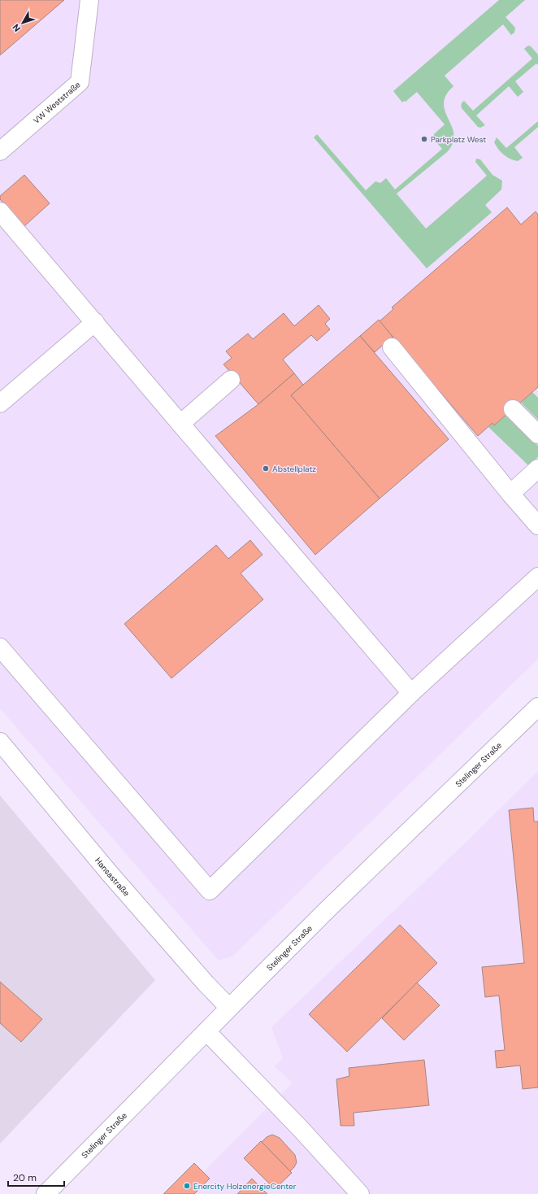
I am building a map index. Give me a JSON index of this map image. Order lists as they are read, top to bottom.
{
  "streets": {
    "main road": ["VW Weststraße", "Stelinger Straße", "Hansastraße"]
  },
  "crossings": [
    ["Stelinger Straße", "Hansastraße"]
  ],
  "places": ["Parkplatz West", "Abstellplatz", "Enercity HolzenergieCenter"],
  "scale_bar": "20 m",
  "north": "bottom left"
}
